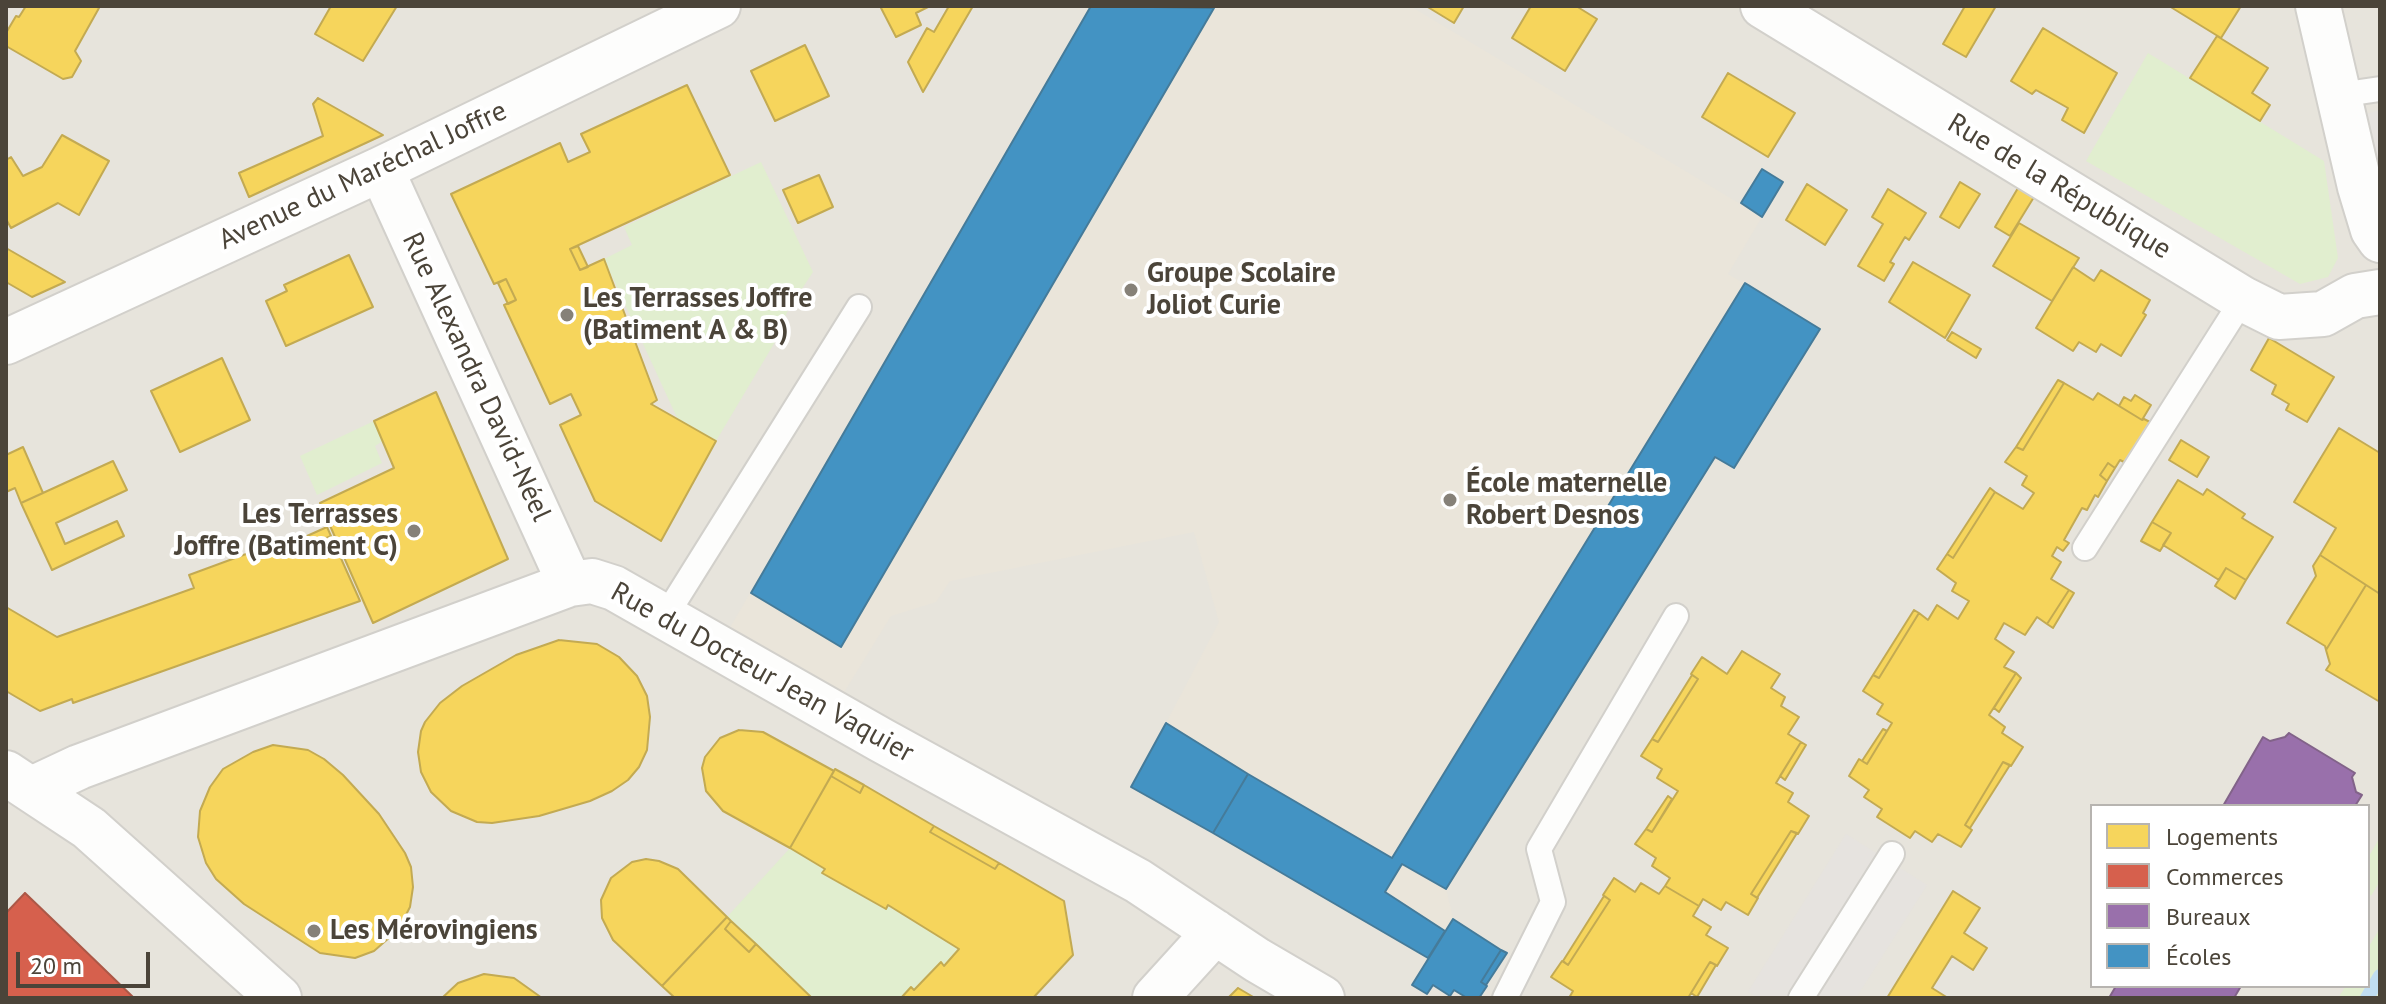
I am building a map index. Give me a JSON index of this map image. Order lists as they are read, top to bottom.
{
  "streets": {
    "street": [
      "Avenue du Maréchal Joffre",
      "Rue de la République",
      "Rue Alexandra David-Néel",
      "Rue du Docteur Jean Vaquier"
    ]
  },
  "crossings": [
    ["Avenue du Maréchal Joffre", "Rue Alexandra David-Néel"],
    ["Rue Alexandra David-Néel", "Rue du Docteur Jean Vaquier"]
  ],
  "places": [
    "Groupe Scolaire Joliot Curie",
    "Les Terrasses Joffre (Batiment A & B)",
    "École maternelle Robert Desnos",
    "Les Terrasses Joffre (Batiment C)",
    "Les Mérovingiens"
  ],
  "legend": [
    "Logements",
    "Commerces",
    "Bureaux",
    "Écoles"
  ],
  "scale_bar": "20 m"
}
